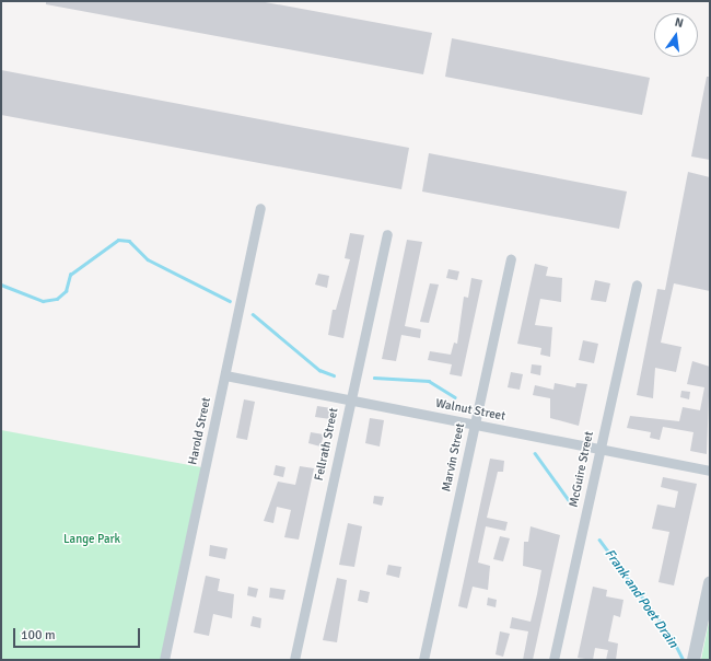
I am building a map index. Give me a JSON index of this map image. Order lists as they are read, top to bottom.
{
  "streets": {
    "street": [
      "Walnut Street",
      "Harold Street",
      "Fellrath Street",
      "Marvin Street",
      "McGuire Street"
    ]
  },
  "crossings": [
    ["Walnut Street", "Harold Street"],
    ["Walnut Street", "Fellrath Street"],
    ["Walnut Street", "Marvin Street"],
    ["Walnut Street", "McGuire Street"]
  ],
  "water": ["Frank and Poet Drain"],
  "parks": ["Lange Park"],
  "scale_bar": "100 m",
  "north": "top"
}
